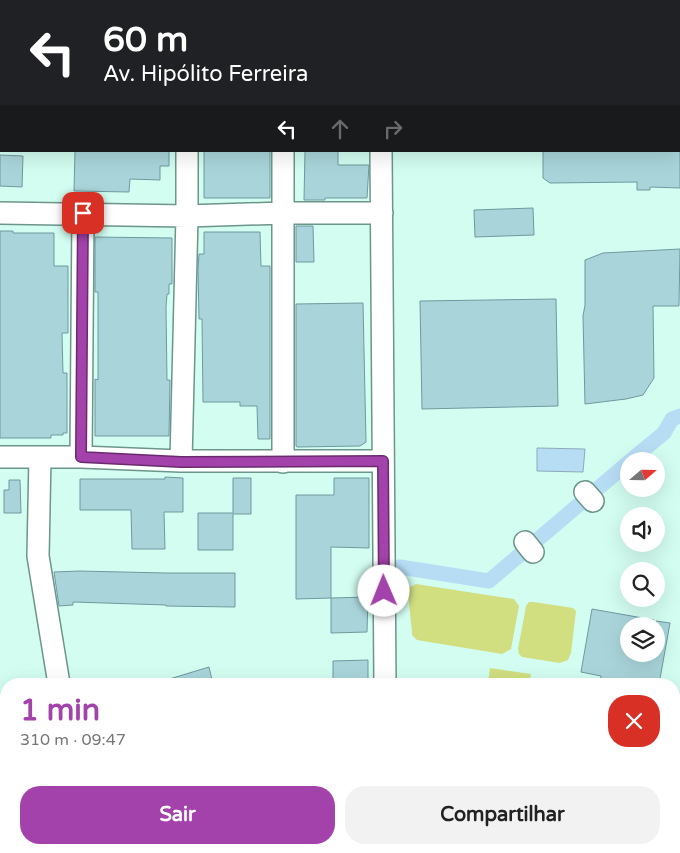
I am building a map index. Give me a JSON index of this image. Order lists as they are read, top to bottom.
{
  "north": "right",
  "page": {
    "turn": ["60 m", "Av. Hipólito Ferreira"],
    "heading": ["1 min", "310 m · 09:47"],
    "buttons": ["Sair", "Compartilhar"]
  }
}
